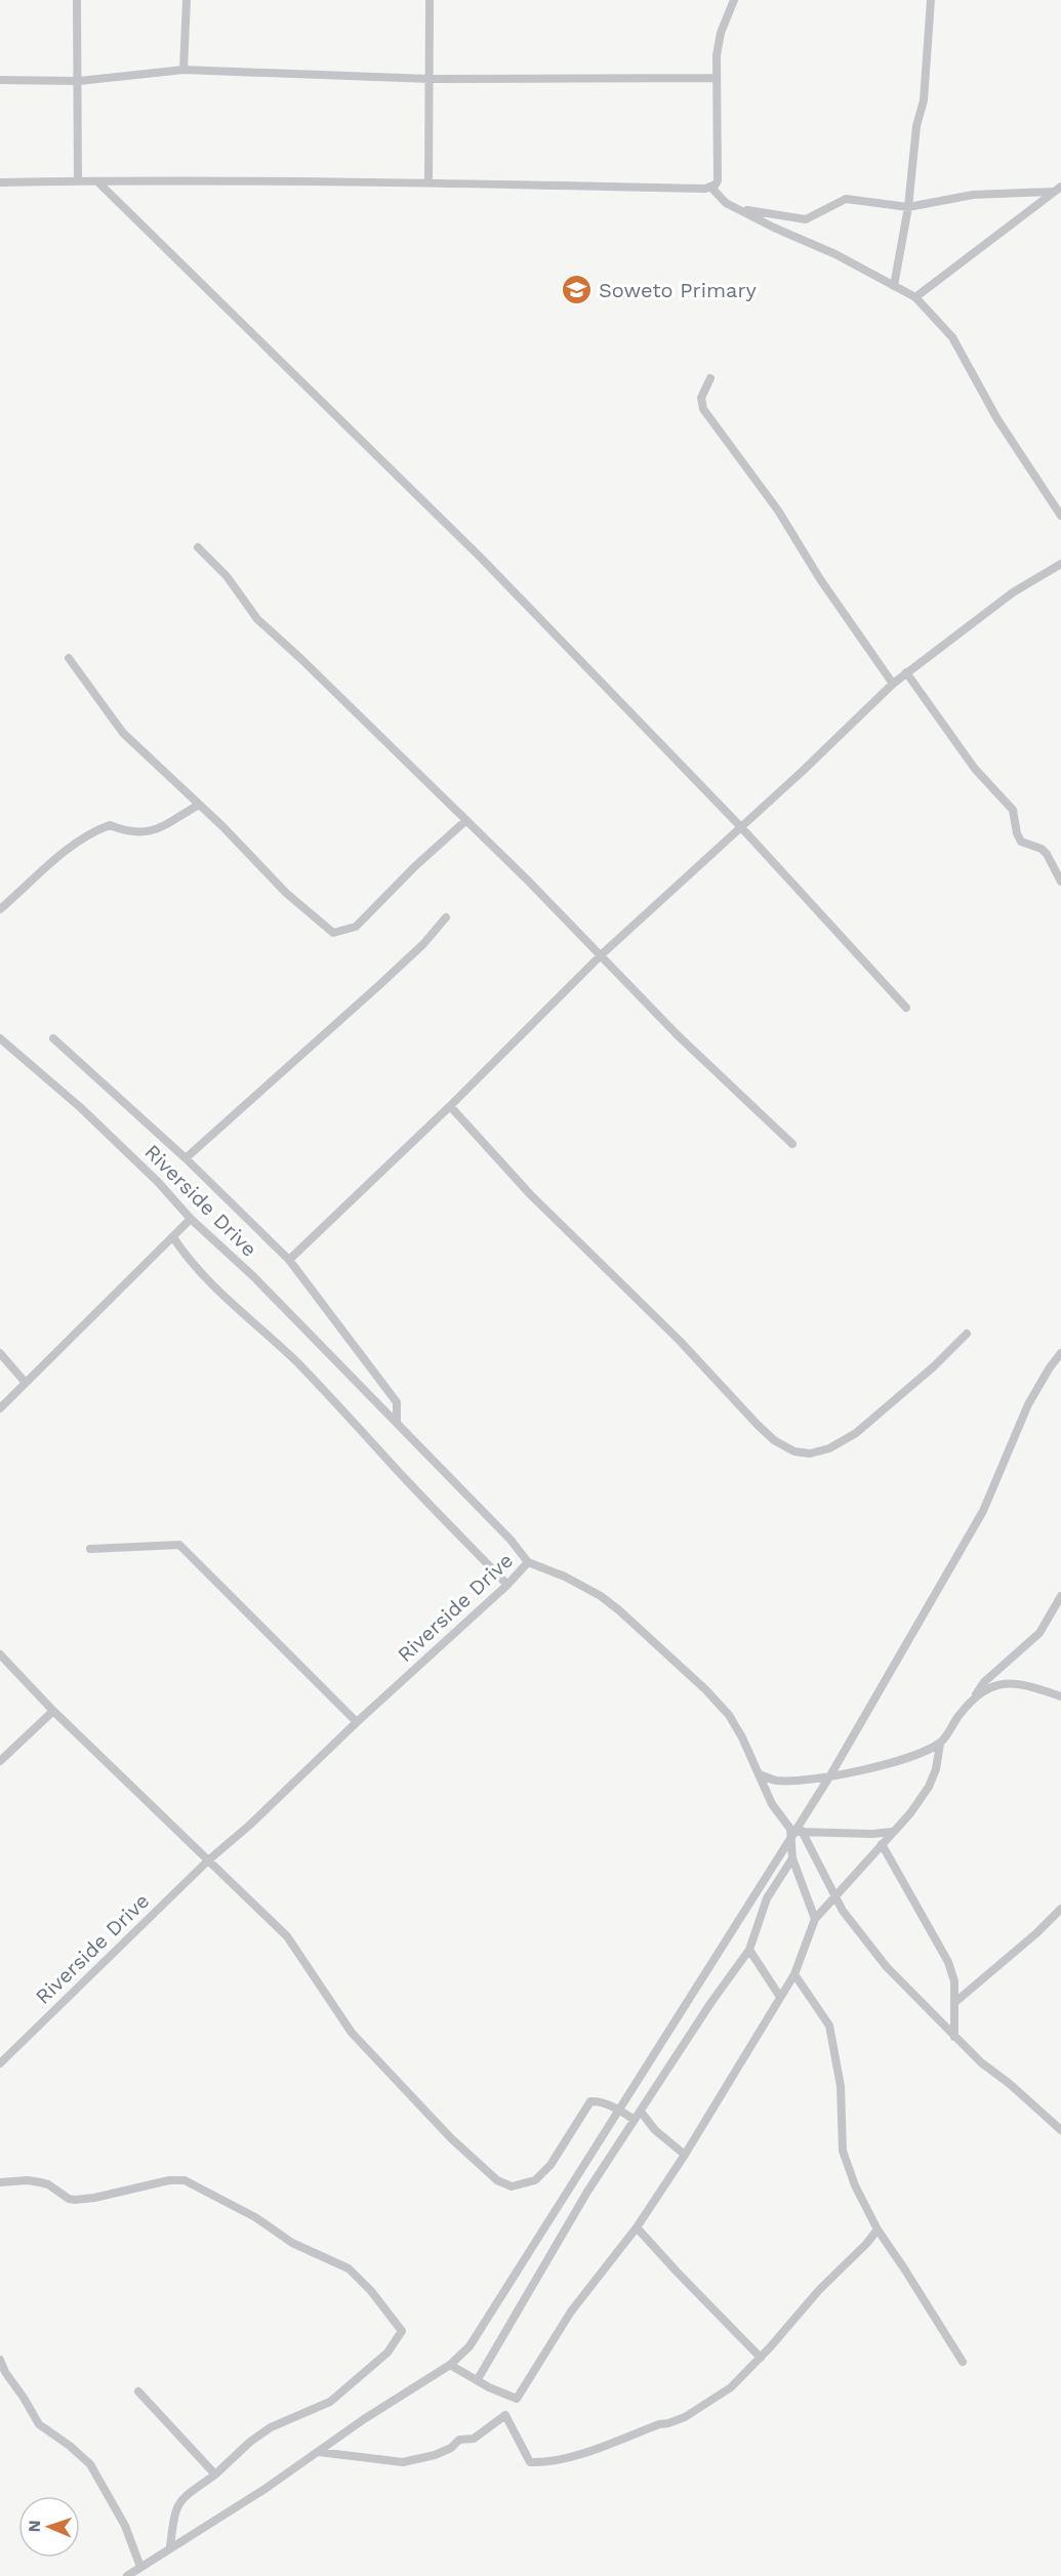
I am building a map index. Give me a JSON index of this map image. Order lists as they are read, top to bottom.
{
  "streets": {
    "street": ["Riverside Drive"]
  },
  "places": {
    "school or university": ["Soweto Primary"]
  },
  "north": "left"
}
